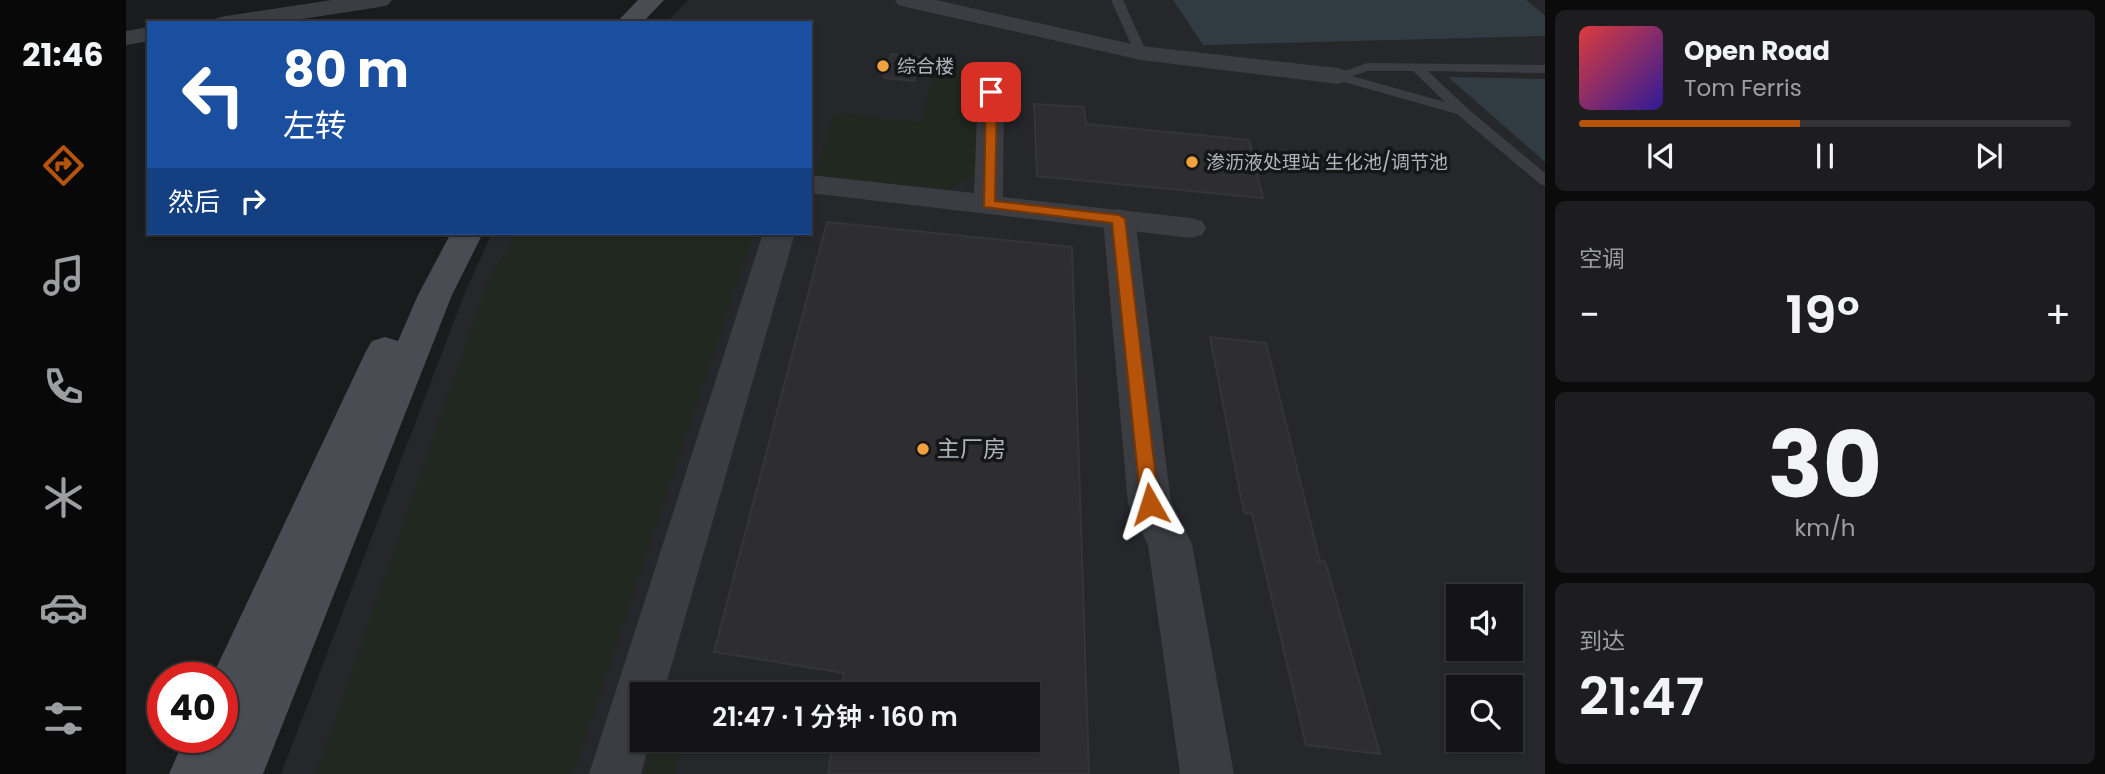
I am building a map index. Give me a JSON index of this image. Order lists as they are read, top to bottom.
{
  "places": ["综合楼", "渗沥液处理站 生化池/调节池", "主厂房"],
  "page": {
    "tabs": "21:46",
    "turn": ["80 m", "左转"],
    "song": ["Open Road", "Tom Ferris"],
    "then": "然后",
    "tile": [
      "空调",
      ["30", "km/h"],
      ["到达", "21:47"]
    ],
    "heat": ["−", "19°", "+"],
    "limit": "40",
    "trip": "21:47 · 1 分钟 · 160 m"
  }
}
